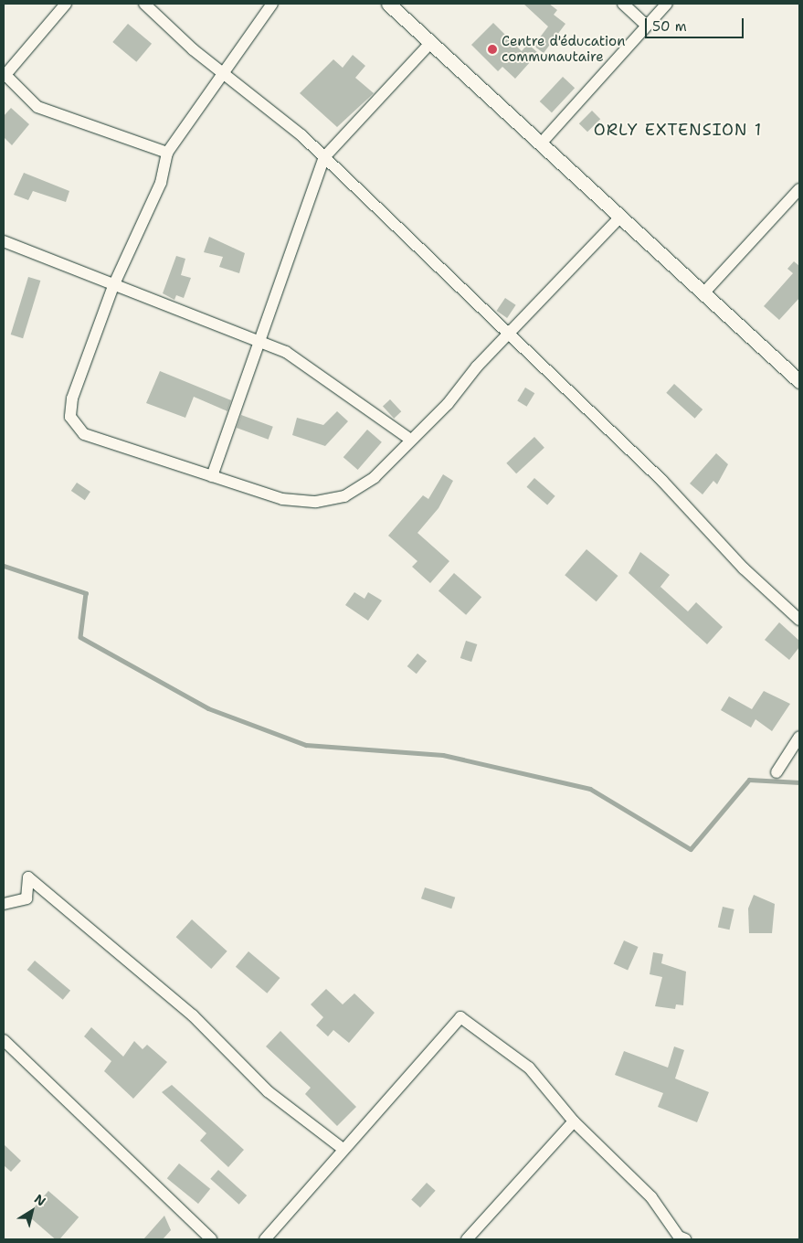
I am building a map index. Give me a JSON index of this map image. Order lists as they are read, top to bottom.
{
  "districts": ["ORLY EXTENSION 1"],
  "places": ["Centre d'éducation communautaire"],
  "scale_bar": "50 m",
  "north": "top right"
}
